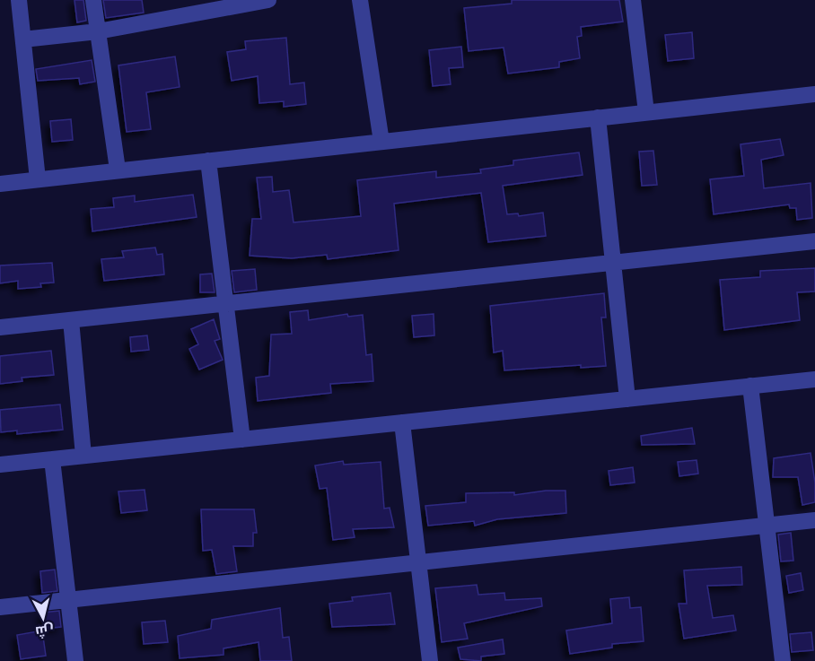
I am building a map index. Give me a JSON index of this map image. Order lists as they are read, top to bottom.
{
  "north": "bottom"
}
